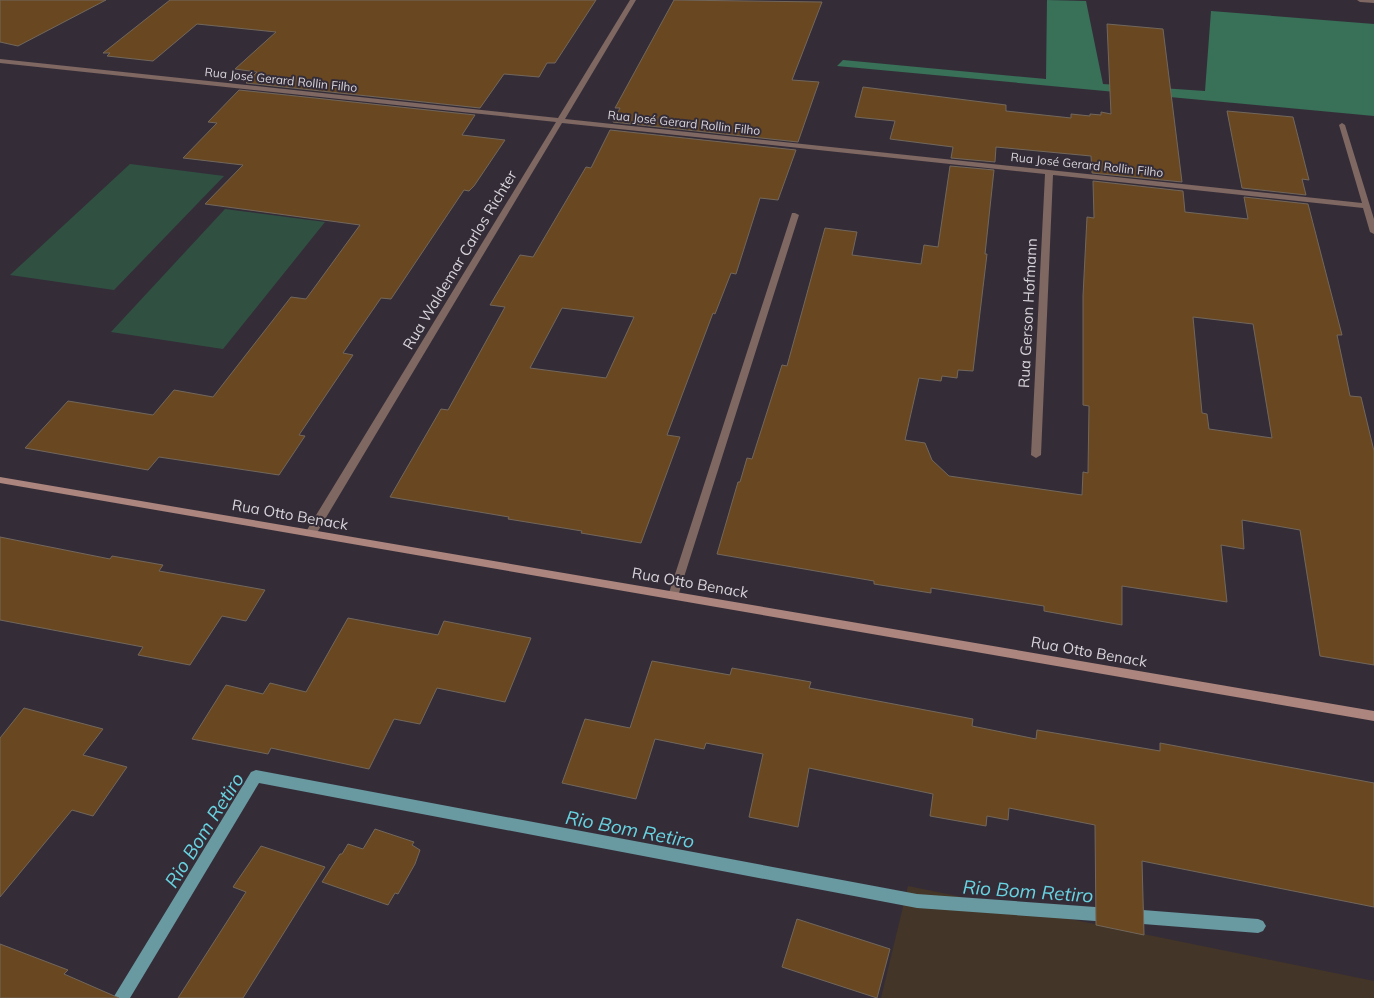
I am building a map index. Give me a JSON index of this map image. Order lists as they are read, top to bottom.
{
  "streets": {
    "main road": ["Rua Otto Benack"],
    "street": ["Rua José Gerard Rollin Filho", "Rua Waldemar Carlos Richter", "Rua Gerson Hofmann"]
  },
  "crossings": [
    ["Rua José Gerard Rollin Filho", "Rua Waldemar Carlos Richter"],
    ["Rua José Gerard Rollin Filho", "Rua Gerson Hofmann"],
    ["Rua Waldemar Carlos Richter", "Rua Otto Benack"]
  ],
  "water": ["Rio Bom Retiro"]
}
